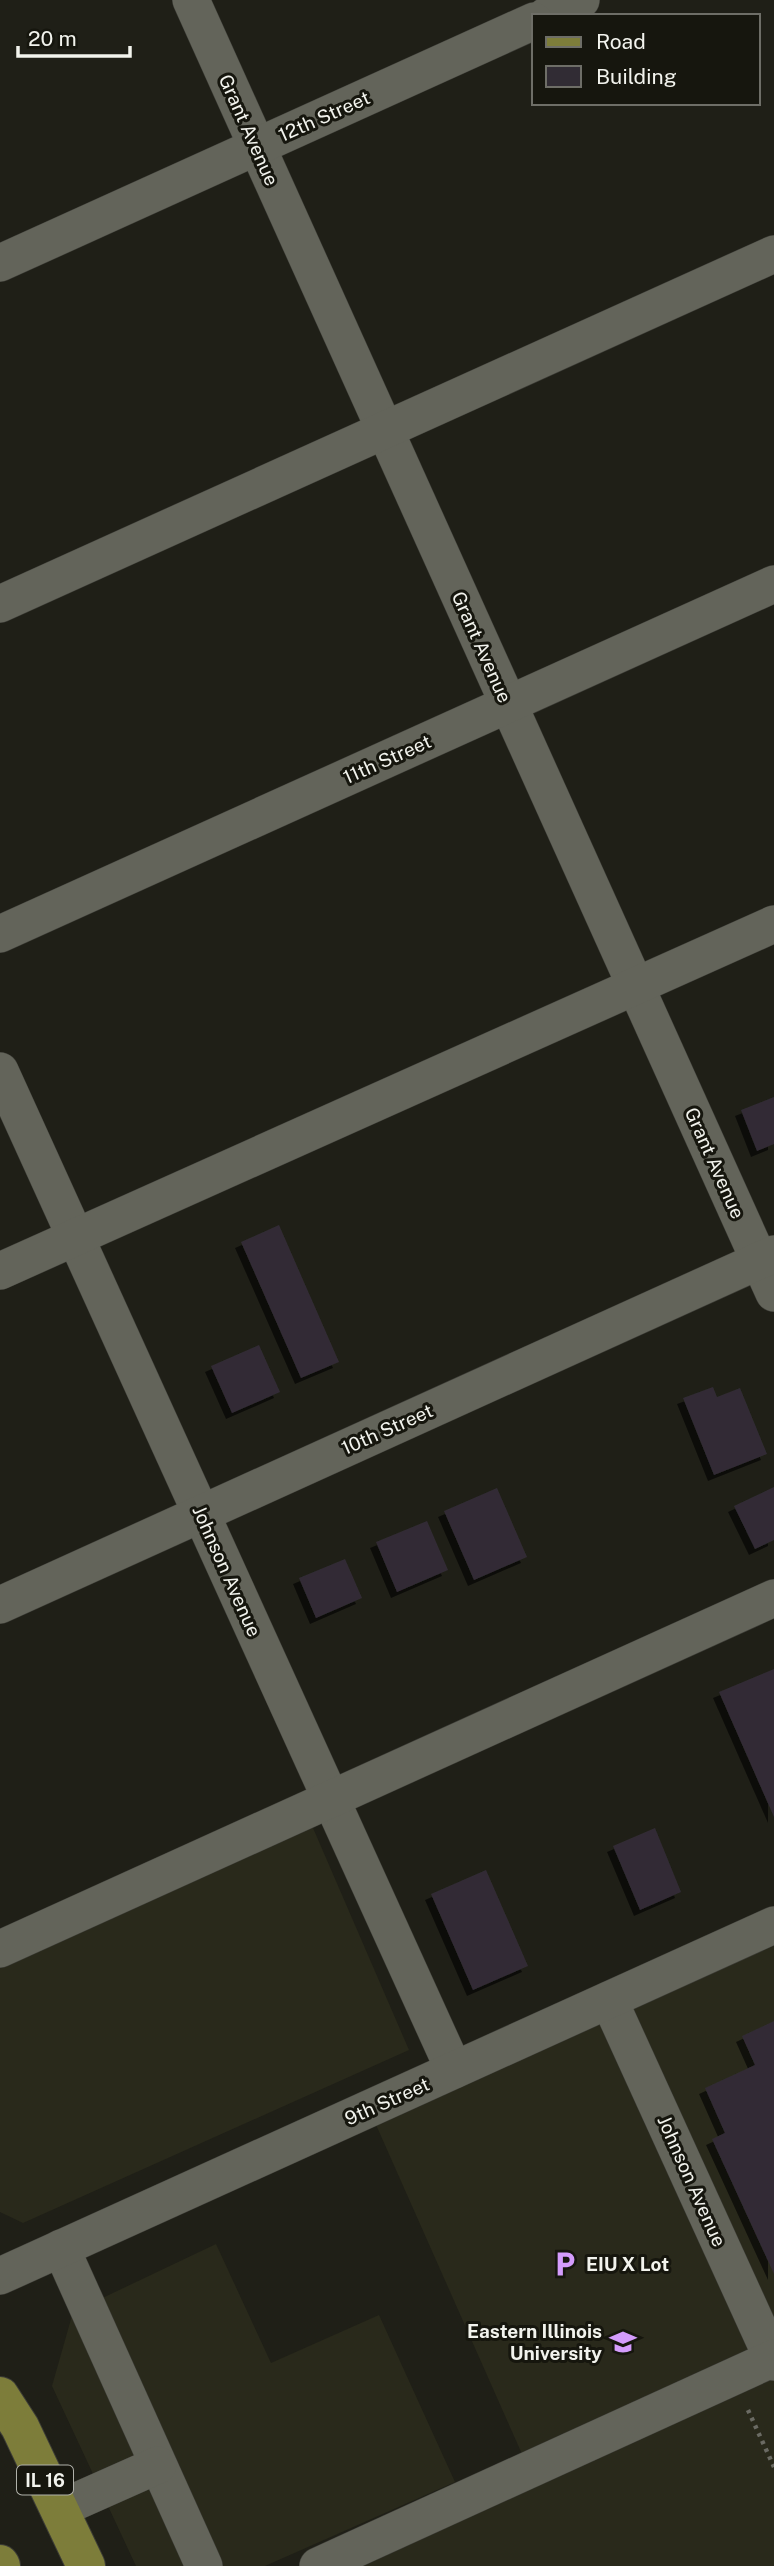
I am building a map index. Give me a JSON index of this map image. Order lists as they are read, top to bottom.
{
  "streets": {
    "main road": ["IL 16"],
    "street": [
      "12th Street",
      "Grant Avenue",
      "11th Street",
      "10th Street",
      "Johnson Avenue",
      "9th Street"
    ]
  },
  "crossings": [
    ["12th Street", "Grant Avenue"],
    ["Grant Avenue", "11th Street"],
    ["Grant Avenue", "10th Street"],
    ["10th Street", "Johnson Avenue"],
    ["Johnson Avenue", "9th Street"]
  ],
  "places": {
    "parking": ["EIU X Lot"],
    "school or university": ["Eastern Illinois University"]
  },
  "legend": ["Road", "Building"],
  "scale_bar": "20 m"
}
